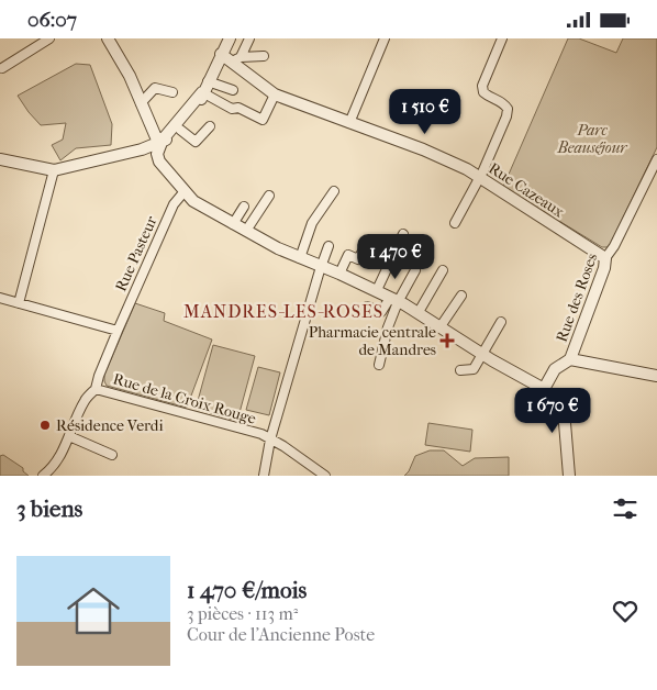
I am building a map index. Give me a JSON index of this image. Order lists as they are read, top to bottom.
{
  "streets": {
    "street": [
      "Rue Cazeaux",
      "Rue Pasteur",
      "Rue des Roses",
      "Rue de la Croix Rouge"
    ]
  },
  "crossings": [
    ["Rue Cazeaux", "Rue des Roses"],
    ["Rue Pasteur", "Rue de la Croix Rouge"]
  ],
  "districts": ["MANDRES-LES-ROSES"],
  "parks": ["Parc Beauséjour"],
  "places": {
    "health": ["Pharmacie centrale de Mandres"],
    "other": ["Résidence Verdi"]
  },
  "page": {
    "status": "06:07",
    "price": ["1 510 €", "1 470 €", "1 670 €"],
    "heading": "3 biens",
    "list": [
      {
        "name": "1 470 €/mois",
        "note": "3 pièces · 113 m² · Cour de l'Ancienne Poste"
      }
    ]
  }
}
